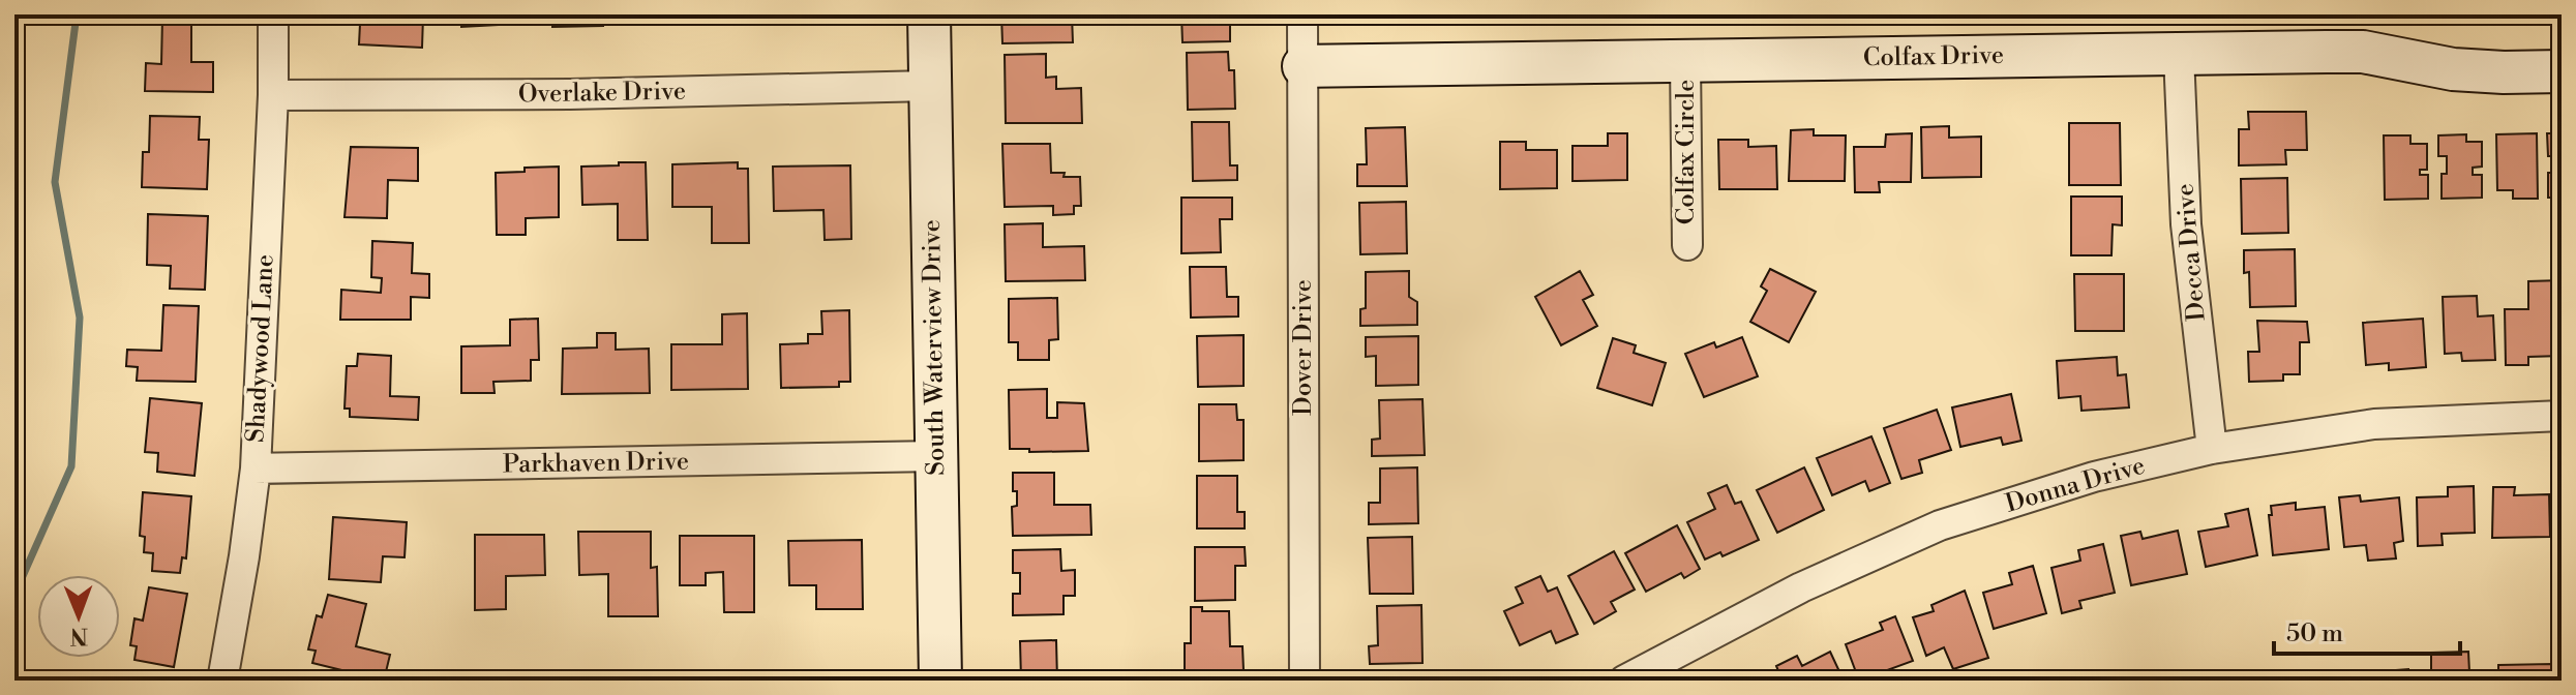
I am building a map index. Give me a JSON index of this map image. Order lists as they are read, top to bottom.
{
  "streets": {
    "street": [
      "Colfax Drive",
      "Overlake Drive",
      "Colfax Circle",
      "Decca Drive",
      "South Waterview Drive",
      "Dover Drive",
      "Shadywood Lane",
      "Parkhaven Drive",
      "Donna Drive"
    ]
  },
  "crossings": [
    ["Colfax Drive", "Colfax Circle"],
    ["Colfax Drive", "Decca Drive"],
    ["Colfax Drive", "Dover Drive"],
    ["Overlake Drive", "South Waterview Drive"],
    ["Overlake Drive", "Shadywood Lane"],
    ["Decca Drive", "Donna Drive"],
    ["South Waterview Drive", "Parkhaven Drive"],
    ["Shadywood Lane", "Parkhaven Drive"]
  ],
  "scale_bar": "50 m",
  "north": "bottom"
}
